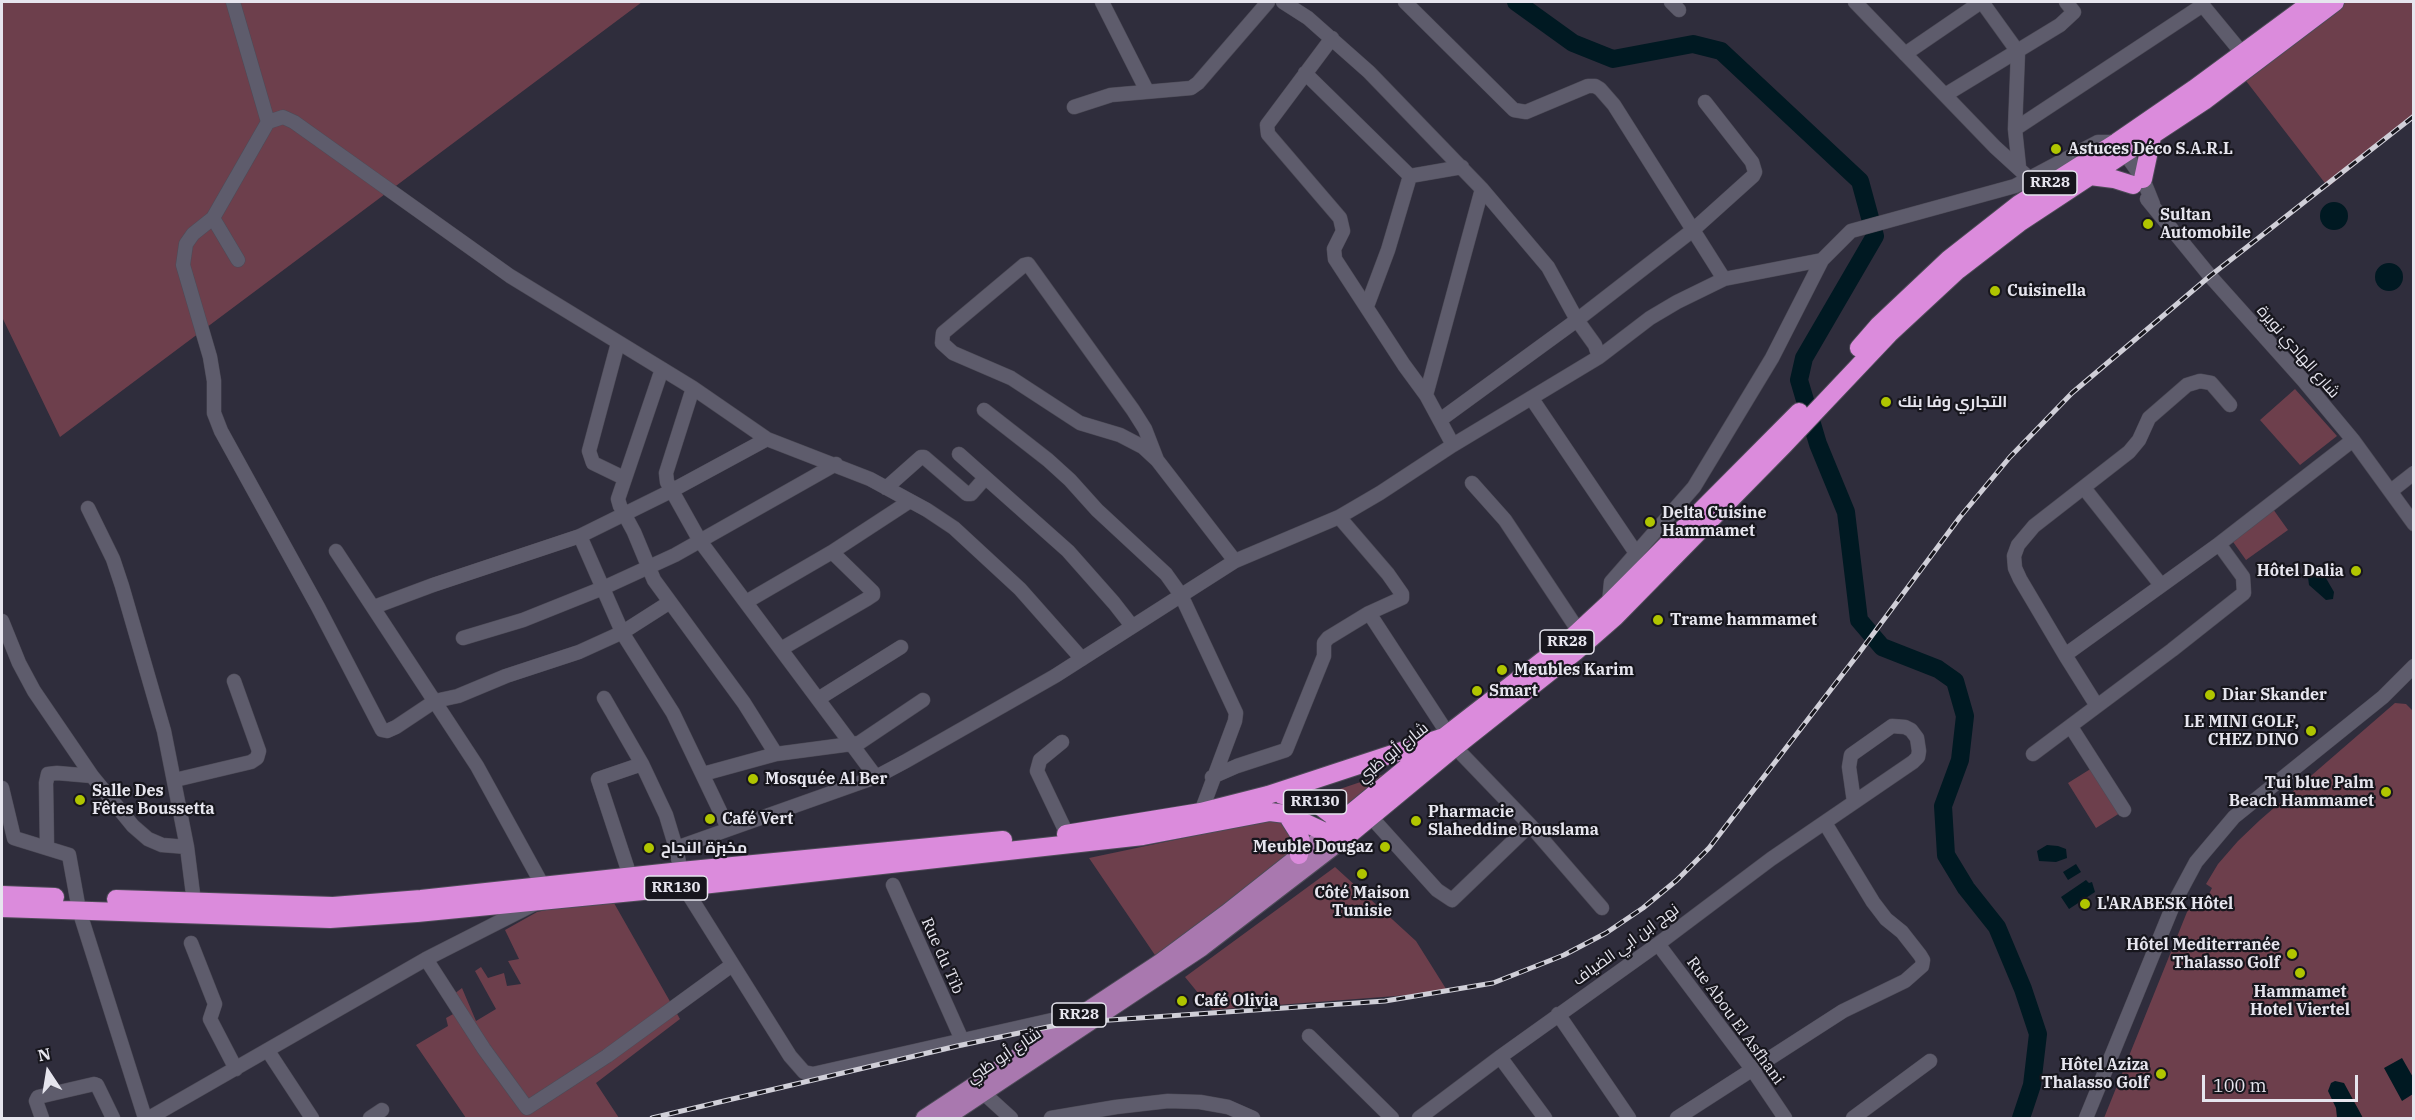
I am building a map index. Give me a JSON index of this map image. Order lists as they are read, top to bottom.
{
  "streets": {
    "highway": ["RR28", "شارع أبو ظبي", "RR130"],
    "street": [
      "شارع الهادي نويرة",
      "نهج ابن ابي الضياف",
      "Rue du Tib",
      "Rue Abou El Asfhani"
    ]
  },
  "crossings": [
    ["RR28", "شارع الهادي نويرة"],
    ["RR28", "شارع أبو ظبي"],
    ["شارع أبو ظبي", "RR130"],
    ["نهج ابن ابي الضياف", "Rue Abou El Asfhani"]
  ],
  "places": [
    "Astuces Déco S.A.R.L",
    "Sultan Automobile",
    "Cuisinella",
    "التجاري وفا بنك",
    "Delta Cuisine Hammamet",
    "Hôtel Dalia",
    "Trame hammamet",
    "Meubles Karim",
    "Smart",
    "Diar Skander",
    "LE MINI GOLF, CHEZ DINO",
    "Mosquée Al Ber",
    "Tui blue Palm Beach Hammamet",
    "Salle Des Fêtes Boussetta",
    "Café Vert",
    "Pharmacie Slaheddine Bouslama",
    "Meuble Dougaz",
    "مخبزة النجاح",
    "Côté Maison Tunisie",
    "L'ARABESK Hôtel",
    "Hôtel Mediterranée Thalasso Golf",
    "Hammamet Hotel Viertel",
    "Café Olivia",
    "Hôtel Aziza Thalasso Golf"
  ],
  "scale_bar": "100 m",
  "north": "top"
}
